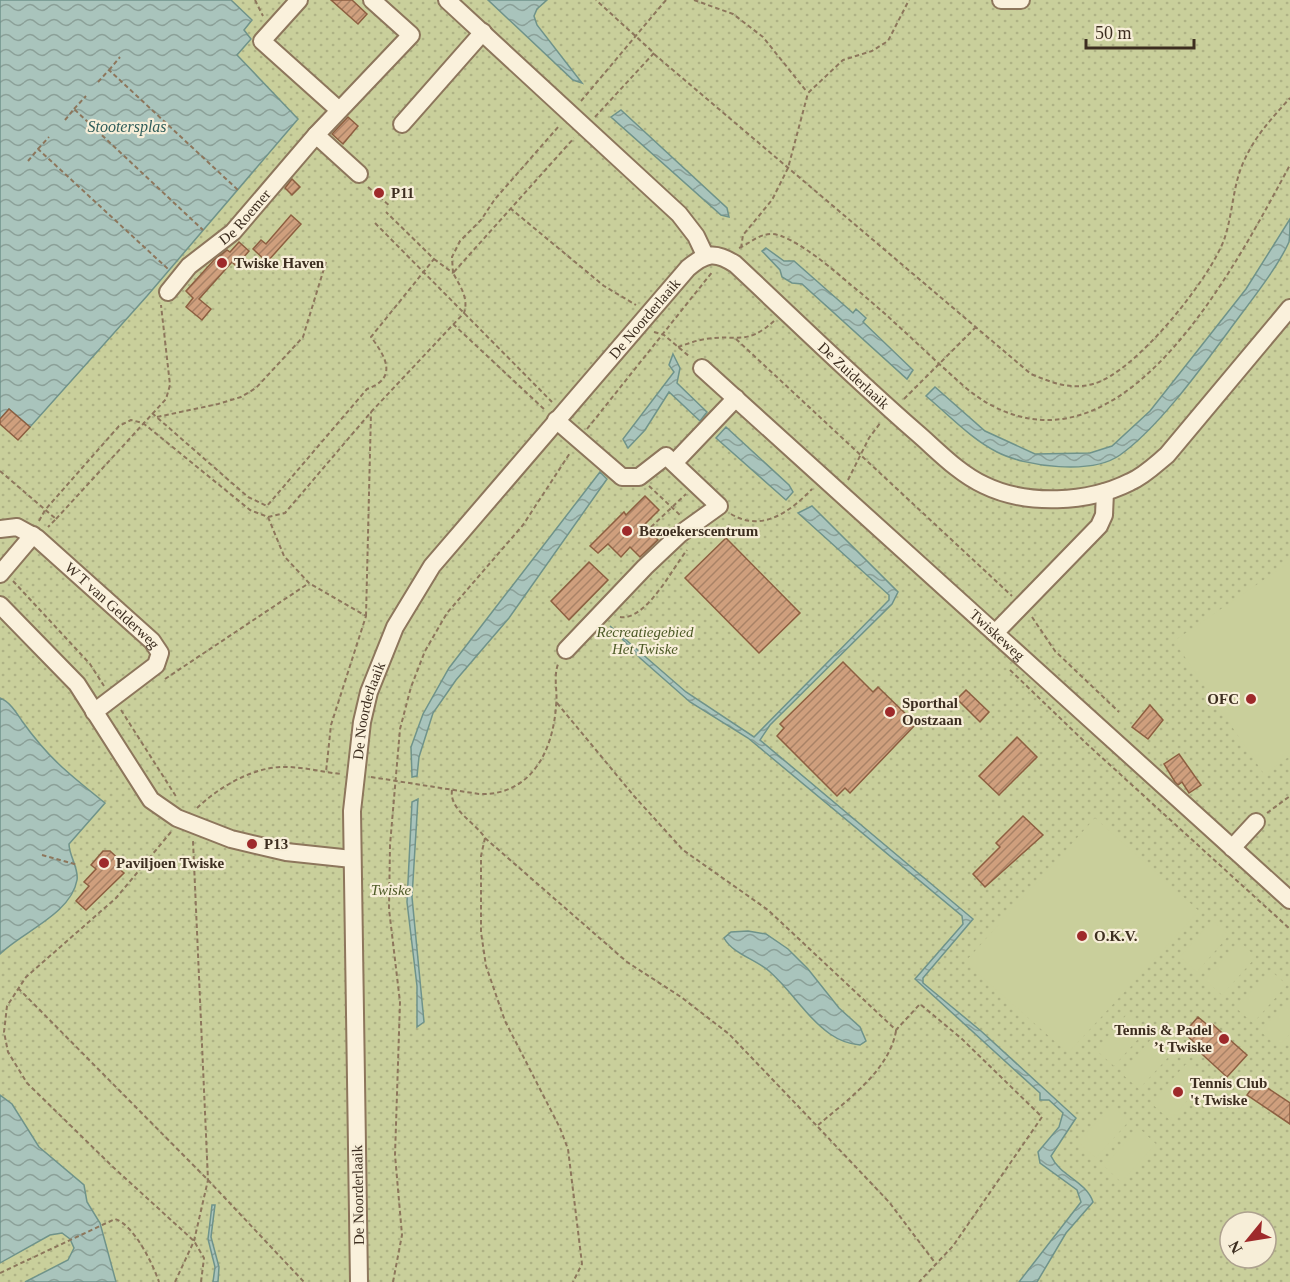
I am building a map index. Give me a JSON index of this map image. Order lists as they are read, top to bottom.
{
  "streets": {
    "street": [
      "De Roemer",
      "De Noorderlaaik",
      "De Zuiderlaaik",
      "W T van Gelderweg",
      "Twiskeweg"
    ]
  },
  "water": ["Stootersplas"],
  "parks": ["Recreatiegebied Het Twiske", "Twiske"],
  "places": [
    "P11",
    "Twiske Haven",
    "Bezoekerscentrum",
    "OFC",
    "Sporthal Oostzaan",
    "P13",
    "Paviljoen Twiske",
    "O.K.V.",
    "Tennis & Padel ’t Twiske",
    "Tennis Club 't Twiske"
  ],
  "scale_bar": "50 m",
  "north": "bottom left"
}
